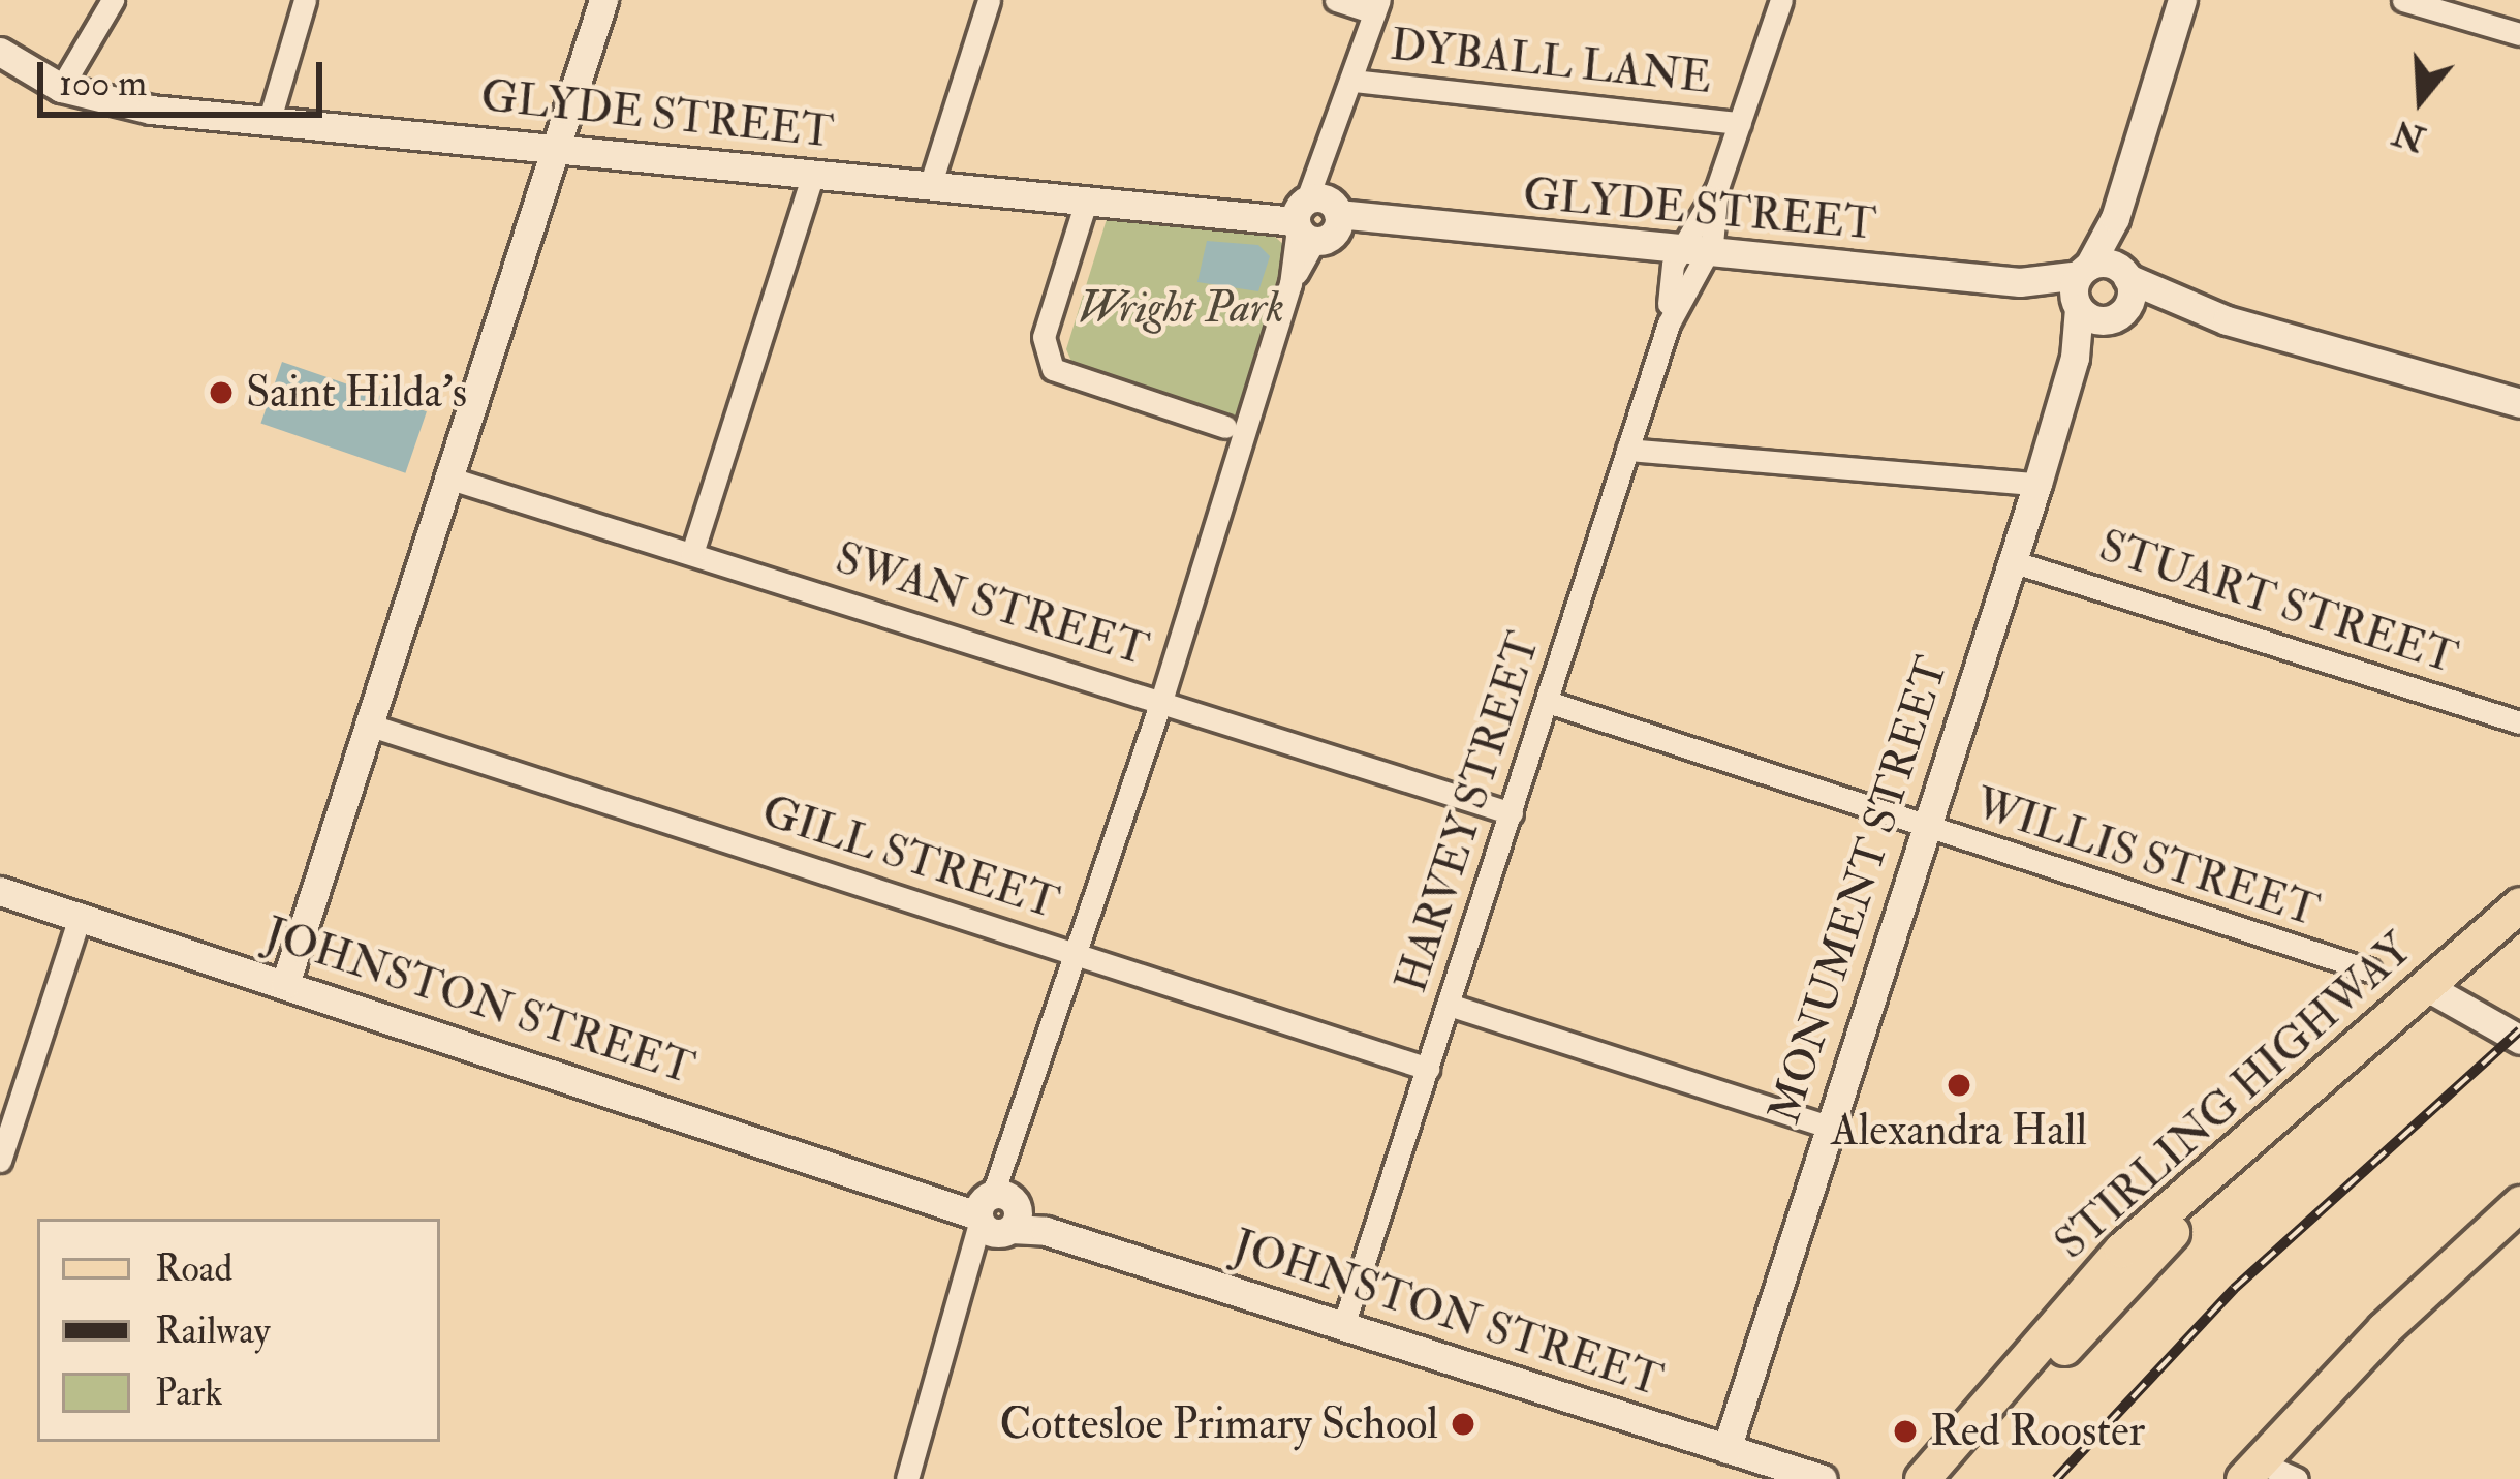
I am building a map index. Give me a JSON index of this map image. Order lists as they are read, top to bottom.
{
  "streets": {
    "main road": ["STIRLING HIGHWAY"],
    "street": [
      "DYBALL LANE",
      "GLYDE STREET",
      "STUART STREET",
      "SWAN STREET",
      "HARVEY STREET",
      "GILL STREET",
      "WILLIS STREET",
      "MONUMENT STREET",
      "JOHNSTON STREET"
    ]
  },
  "crossings": [
    ["DYBALL LANE", "HARVEY STREET"],
    ["GLYDE STREET", "HARVEY STREET"],
    ["GLYDE STREET", "MONUMENT STREET"],
    ["STUART STREET", "MONUMENT STREET"],
    ["SWAN STREET", "HARVEY STREET"],
    ["HARVEY STREET", "GILL STREET"],
    ["HARVEY STREET", "WILLIS STREET"],
    ["HARVEY STREET", "JOHNSTON STREET"],
    ["WILLIS STREET", "MONUMENT STREET"],
    ["MONUMENT STREET", "JOHNSTON STREET"]
  ],
  "parks": ["Wright Park"],
  "places": [
    "Saint Hilda's",
    "Alexandra Hall",
    "Cottesloe Primary School",
    "Red Rooster"
  ],
  "legend": ["Road", "Railway", "Park"],
  "scale_bar": "100 m",
  "north": "bottom"
}
